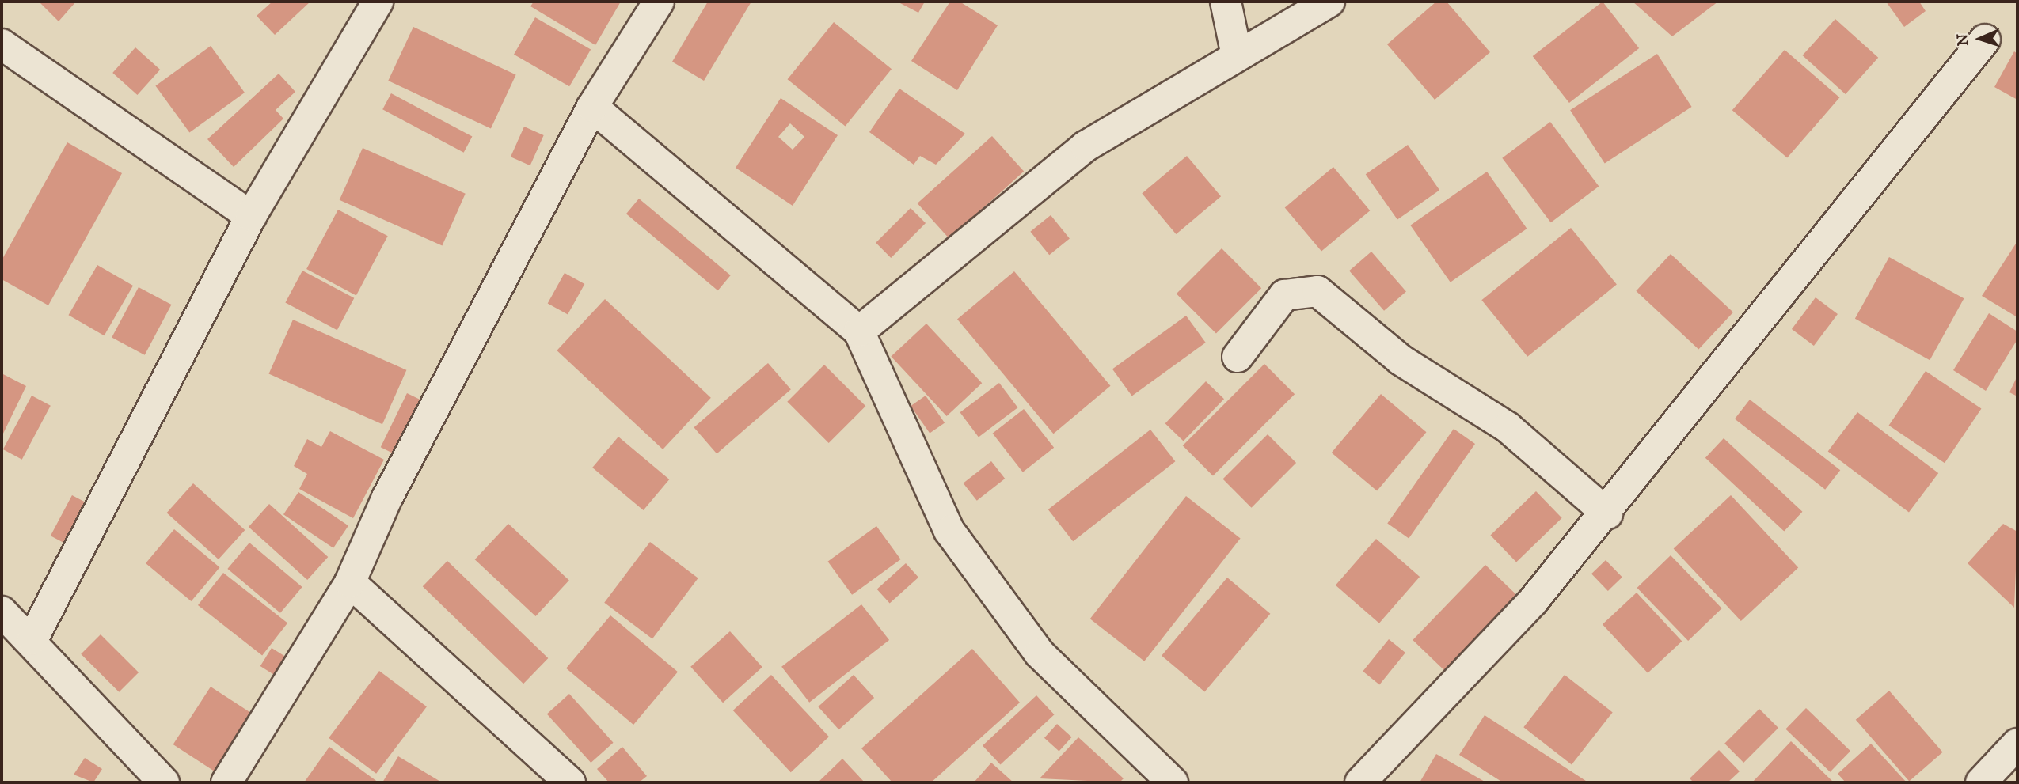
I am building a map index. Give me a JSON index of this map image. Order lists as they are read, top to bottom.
{
  "north": "left"
}
